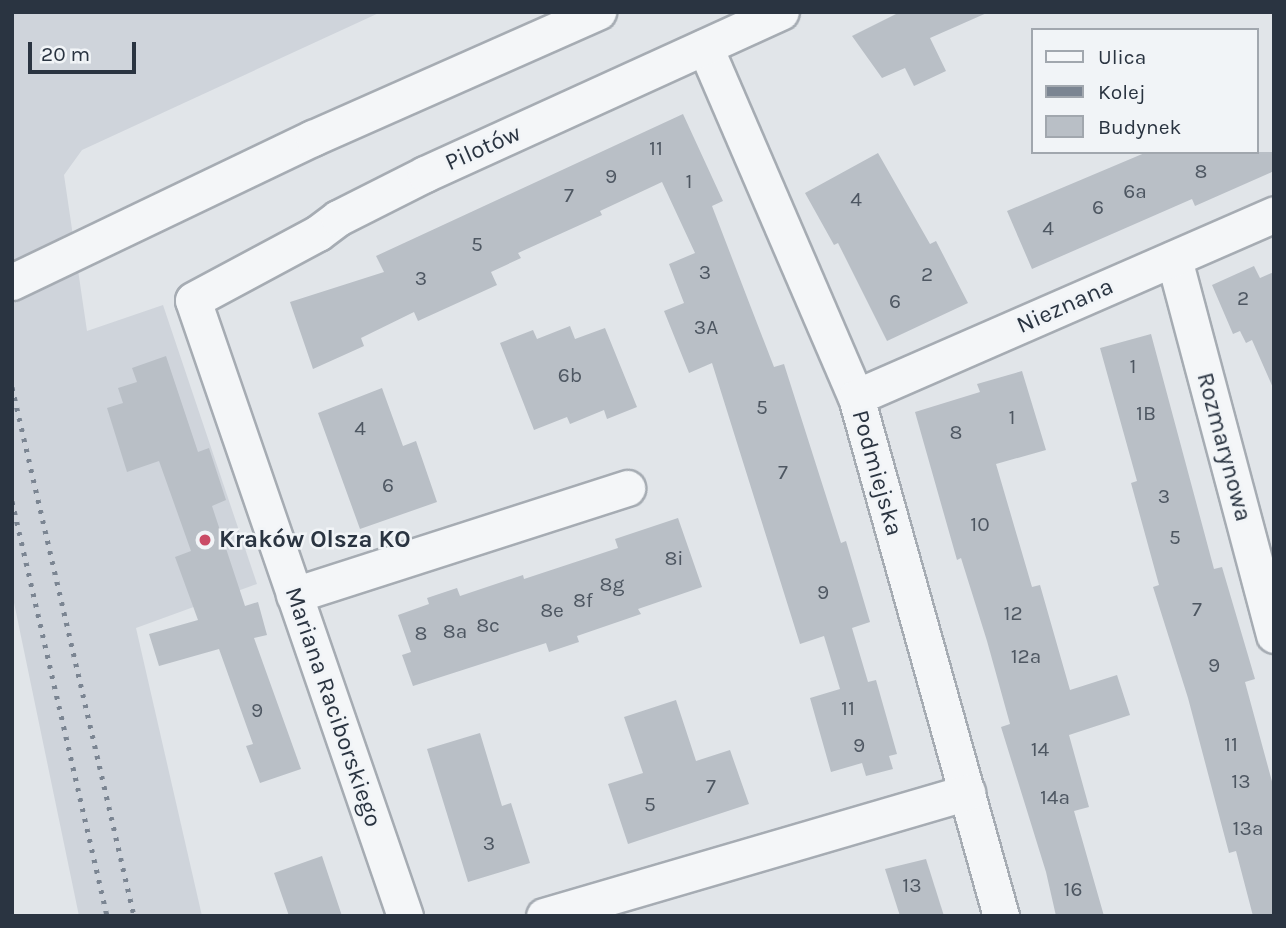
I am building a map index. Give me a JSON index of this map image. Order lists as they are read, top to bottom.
{
  "streets": {
    "street": [
      "Pilotów",
      "Nieznana",
      "Rozmarynowa",
      "Podmiejska",
      "Mariana Raciborskiego"
    ]
  },
  "crossings": [
    ["Pilotów", "Podmiejska"],
    ["Pilotów", "Mariana Raciborskiego"],
    ["Nieznana", "Rozmarynowa"],
    ["Nieznana", "Podmiejska"]
  ],
  "places": ["Kraków Olsza KO"],
  "house_numbers": [
    "11",
    "8",
    "9",
    "1",
    "6a",
    "7",
    "4",
    "6",
    "4",
    "5",
    "3",
    "2",
    "3",
    "2",
    "6",
    "3A",
    "1",
    "6b",
    "5",
    "1B",
    "1",
    "4",
    "8",
    "7",
    "6",
    "3",
    "10",
    "5",
    "8i",
    "8g",
    "9",
    "8f",
    "7",
    "8e",
    "12",
    "8c",
    "8a",
    "8",
    "12a",
    "9",
    "11",
    "9",
    "11",
    "9",
    "14",
    "13",
    "7",
    "14a",
    "5",
    "13a",
    "3",
    "13",
    "16"
  ],
  "legend": ["Ulica", "Kolej", "Budynek"],
  "scale_bar": "20 m"
}
